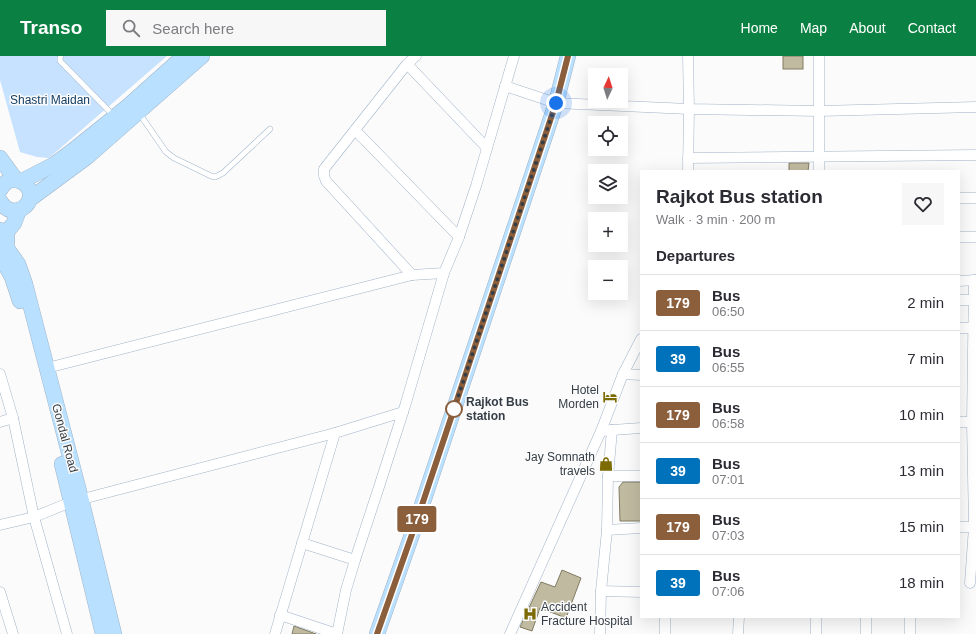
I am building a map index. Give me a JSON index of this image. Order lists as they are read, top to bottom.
{
  "streets": {
    "main road": ["Gondal Road"]
  },
  "parks": ["Shastri Maidan"],
  "places": {
    "hotel": ["Hotel Morden"],
    "other": ["Rajkot Bus station"],
    "shop": ["Jay Somnath travels"],
    "hospital": ["Accident Fracture Hospital"]
  },
  "lines": ["bus line 179"],
  "north": "top",
  "page": {
    "header": "Transo",
    "search": "Search here",
    "nav": [
      "Home",
      "Map",
      "About",
      "Contact"
    ],
    "on_map": "179",
    "map_buttons": ["+", "−"],
    "heading": [
      ["Rajkot Bus station", "Walk · 3 min · 200 m"],
      "Departures"
    ],
    "list": [
      {
        "mark": "179",
        "name": "Bus",
        "note": "06:50",
        "value": "2 min"
      },
      {
        "mark": "39",
        "name": "Bus",
        "note": "06:55",
        "value": "7 min"
      },
      {
        "mark": "179",
        "name": "Bus",
        "note": "06:58",
        "value": "10 min"
      },
      {
        "mark": "39",
        "name": "Bus",
        "note": "07:01",
        "value": "13 min"
      },
      {
        "mark": "179",
        "name": "Bus",
        "note": "07:03",
        "value": "15 min"
      },
      {
        "mark": "39",
        "name": "Bus",
        "note": "07:06",
        "value": "18 min"
      }
    ]
  }
}
